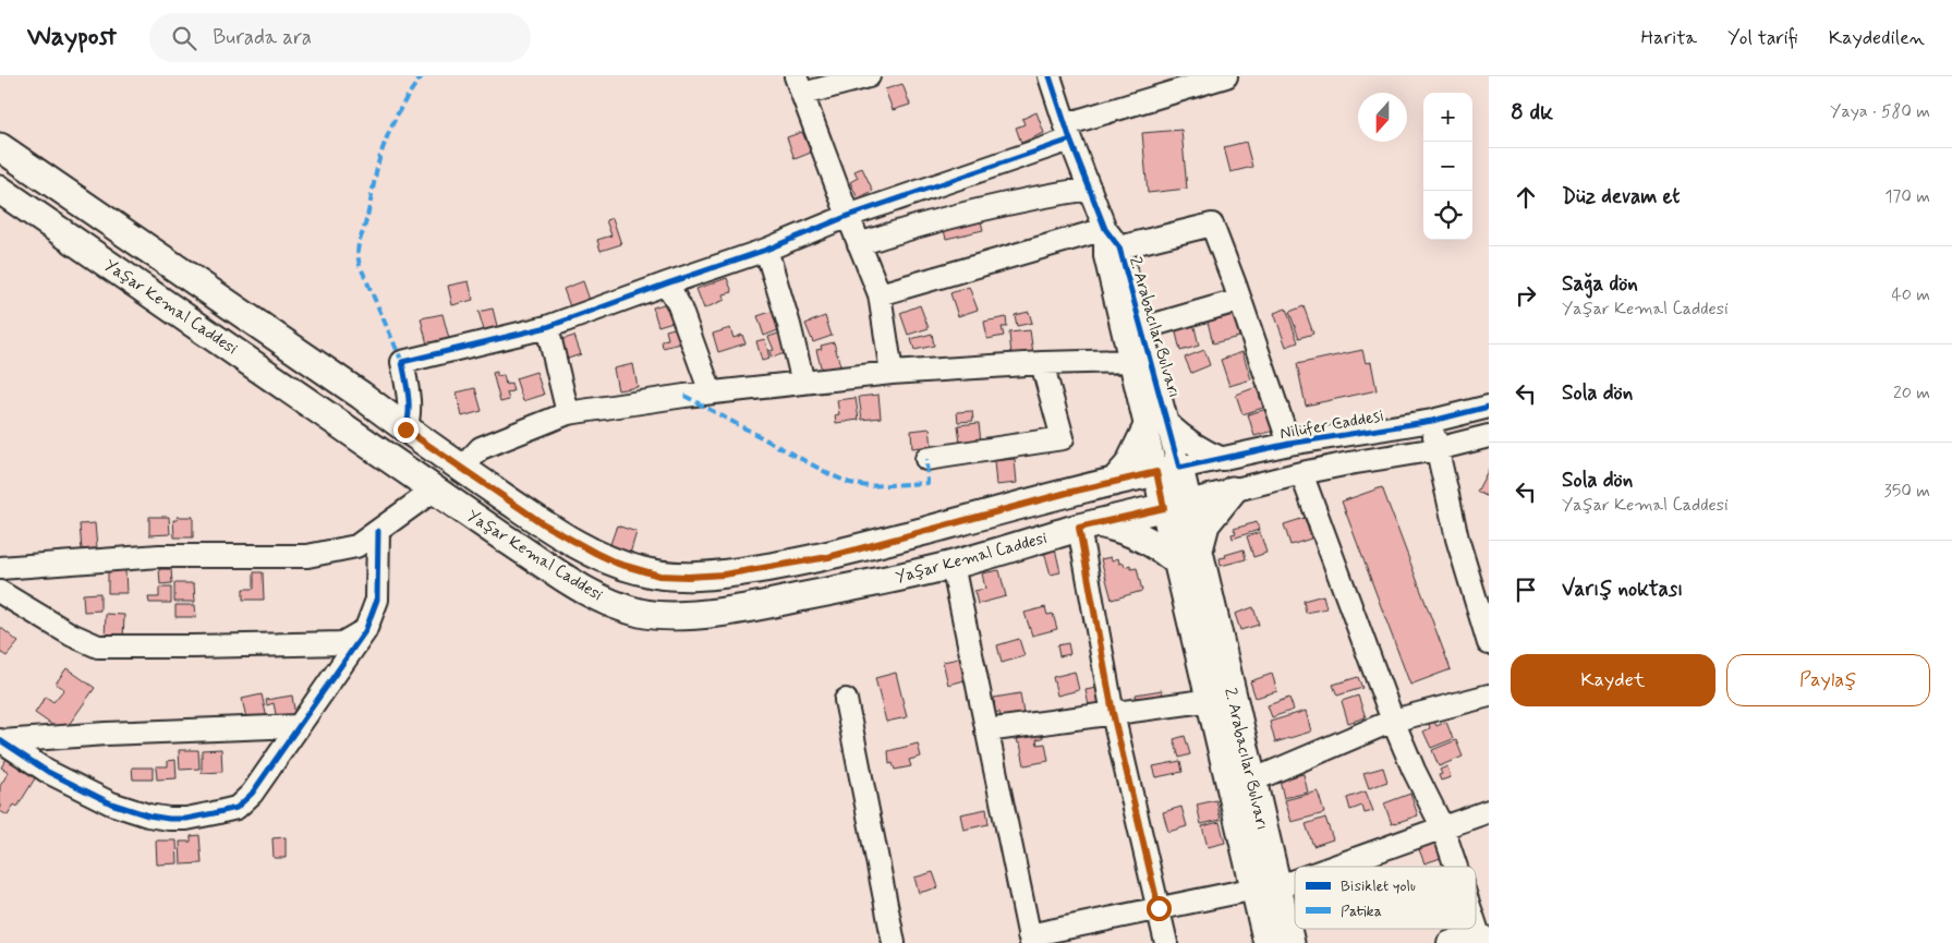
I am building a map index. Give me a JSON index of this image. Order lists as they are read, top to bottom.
{
  "streets": {
    "main road": ["Yaşar Kemal Caddesi", "2. Arabacılar Bulvarı"],
    "street": ["Nilüfer Caddesi"]
  },
  "crossings": [
    ["Yaşar Kemal Caddesi", "2. Arabacılar Bulvarı"],
    ["Yaşar Kemal Caddesi", "Nilüfer Caddesi"],
    ["2. Arabacılar Bulvarı", "Nilüfer Caddesi"]
  ],
  "legend": ["Bisiklet yolu", "Patika"],
  "north": "bottom",
  "page": {
    "header": "Waypost",
    "search": "Burada ara",
    "nav": ["Harita", "Yol tarifi", "Kaydedilen"],
    "heading": ["8 dk", "Yaya · 580 m"],
    "map_buttons": ["+", "−"],
    "list": [
      ["Düz devam et", "170 m"],
      ["Sağa dön", "Yaşar Kemal Caddesi", "40 m"],
      ["Sola dön", "20 m"],
      ["Sola dön", "Yaşar Kemal Caddesi", "350 m"],
      "Varış noktası"
    ],
    "buttons": ["Kaydet", "Paylaş"]
  }
}
